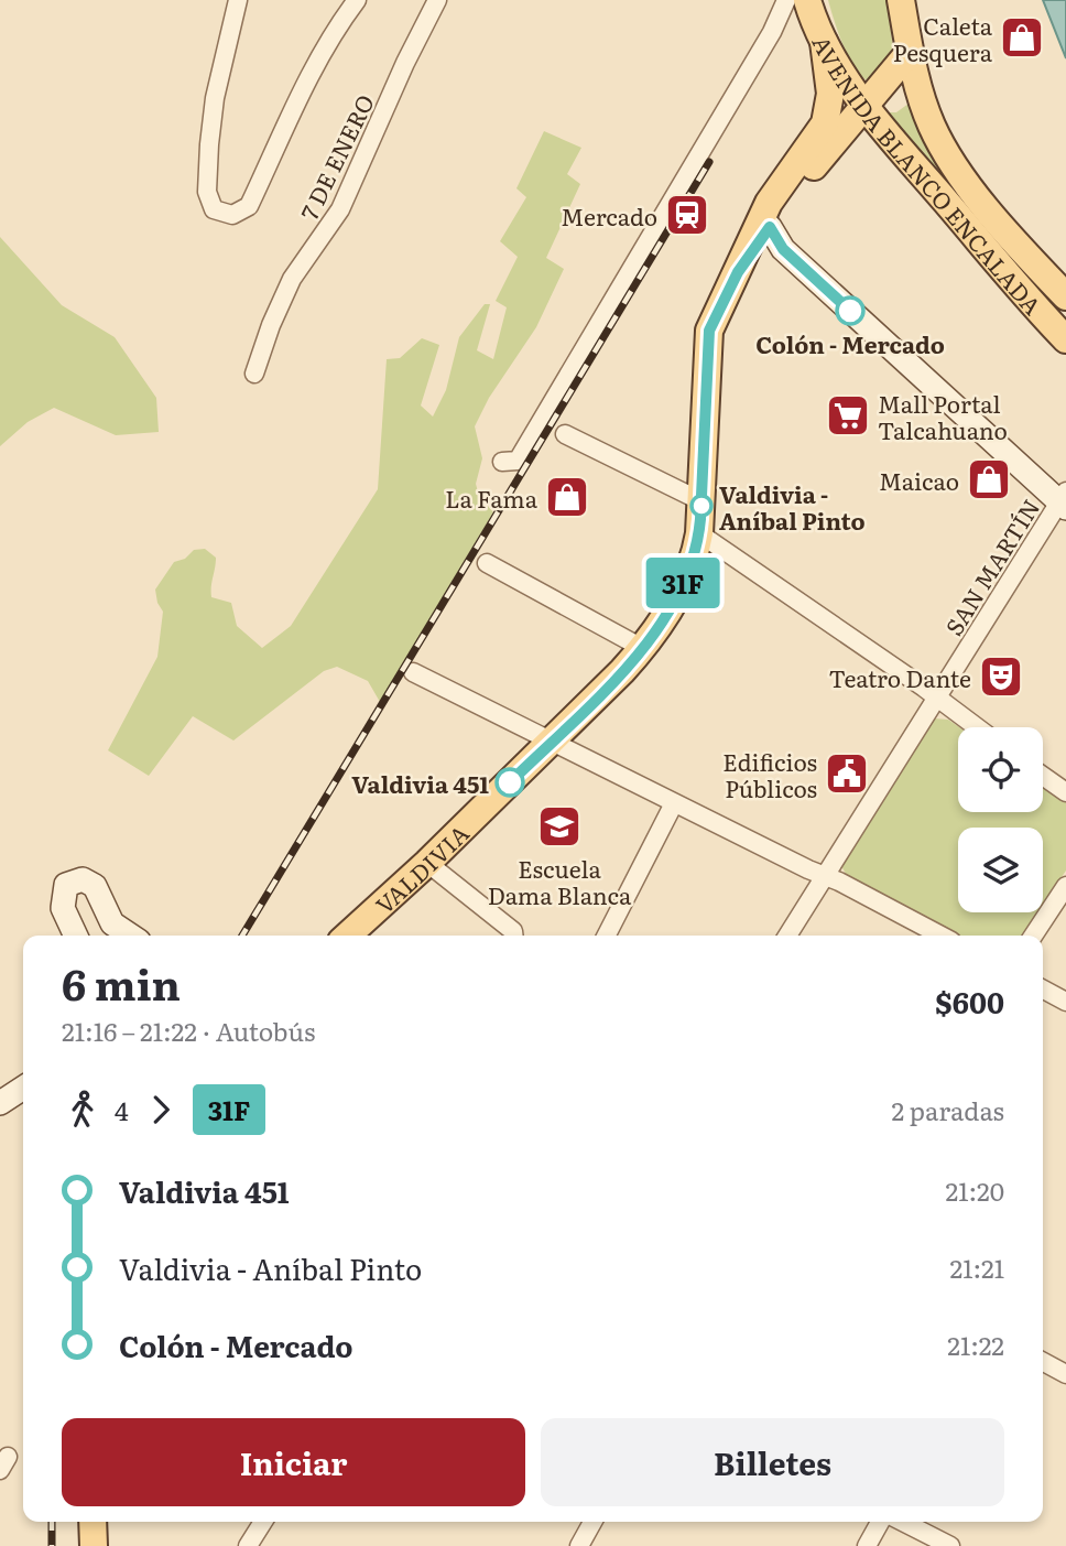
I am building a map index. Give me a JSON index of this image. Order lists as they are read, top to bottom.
{
  "streets": {
    "main road": ["AVENIDA BLANCO ENCALADA", "VALDIVIA"],
    "street": ["7 DE ENERO", "SAN MARTÍN"]
  },
  "crossings": [
    ["AVENIDA BLANCO ENCALADA", "VALDIVIA"]
  ],
  "places": {
    "shop": ["Caleta Pesquera", "Maicao", "La Fama"],
    "station": ["Mercado"],
    "other": ["Colón - Mercado", "Valdivia - Aníbal Pinto", "Valdivia 451"],
    "supermarket": ["Mall Portal Talcahuano"],
    "theatre": ["Teatro Dante"],
    "public building": ["Edificios Públicos"],
    "school or university": ["Escuela Dama Blanca"]
  },
  "lines": ["bus line 31F"],
  "page": {
    "on_map": "31F",
    "heading": ["6 min", "21:16 – 21:22 · Autobús", "$600"],
    "legs": ["4", "31F", "2 paradas"],
    "list": [
      {
        "name": "Valdivia 451",
        "value": "21:20"
      },
      {
        "name": "Valdivia - Aníbal Pinto",
        "value": "21:21"
      },
      {
        "name": "Colón - Mercado",
        "value": "21:22"
      }
    ],
    "buttons": ["Iniciar", "Billetes"]
  }
}
